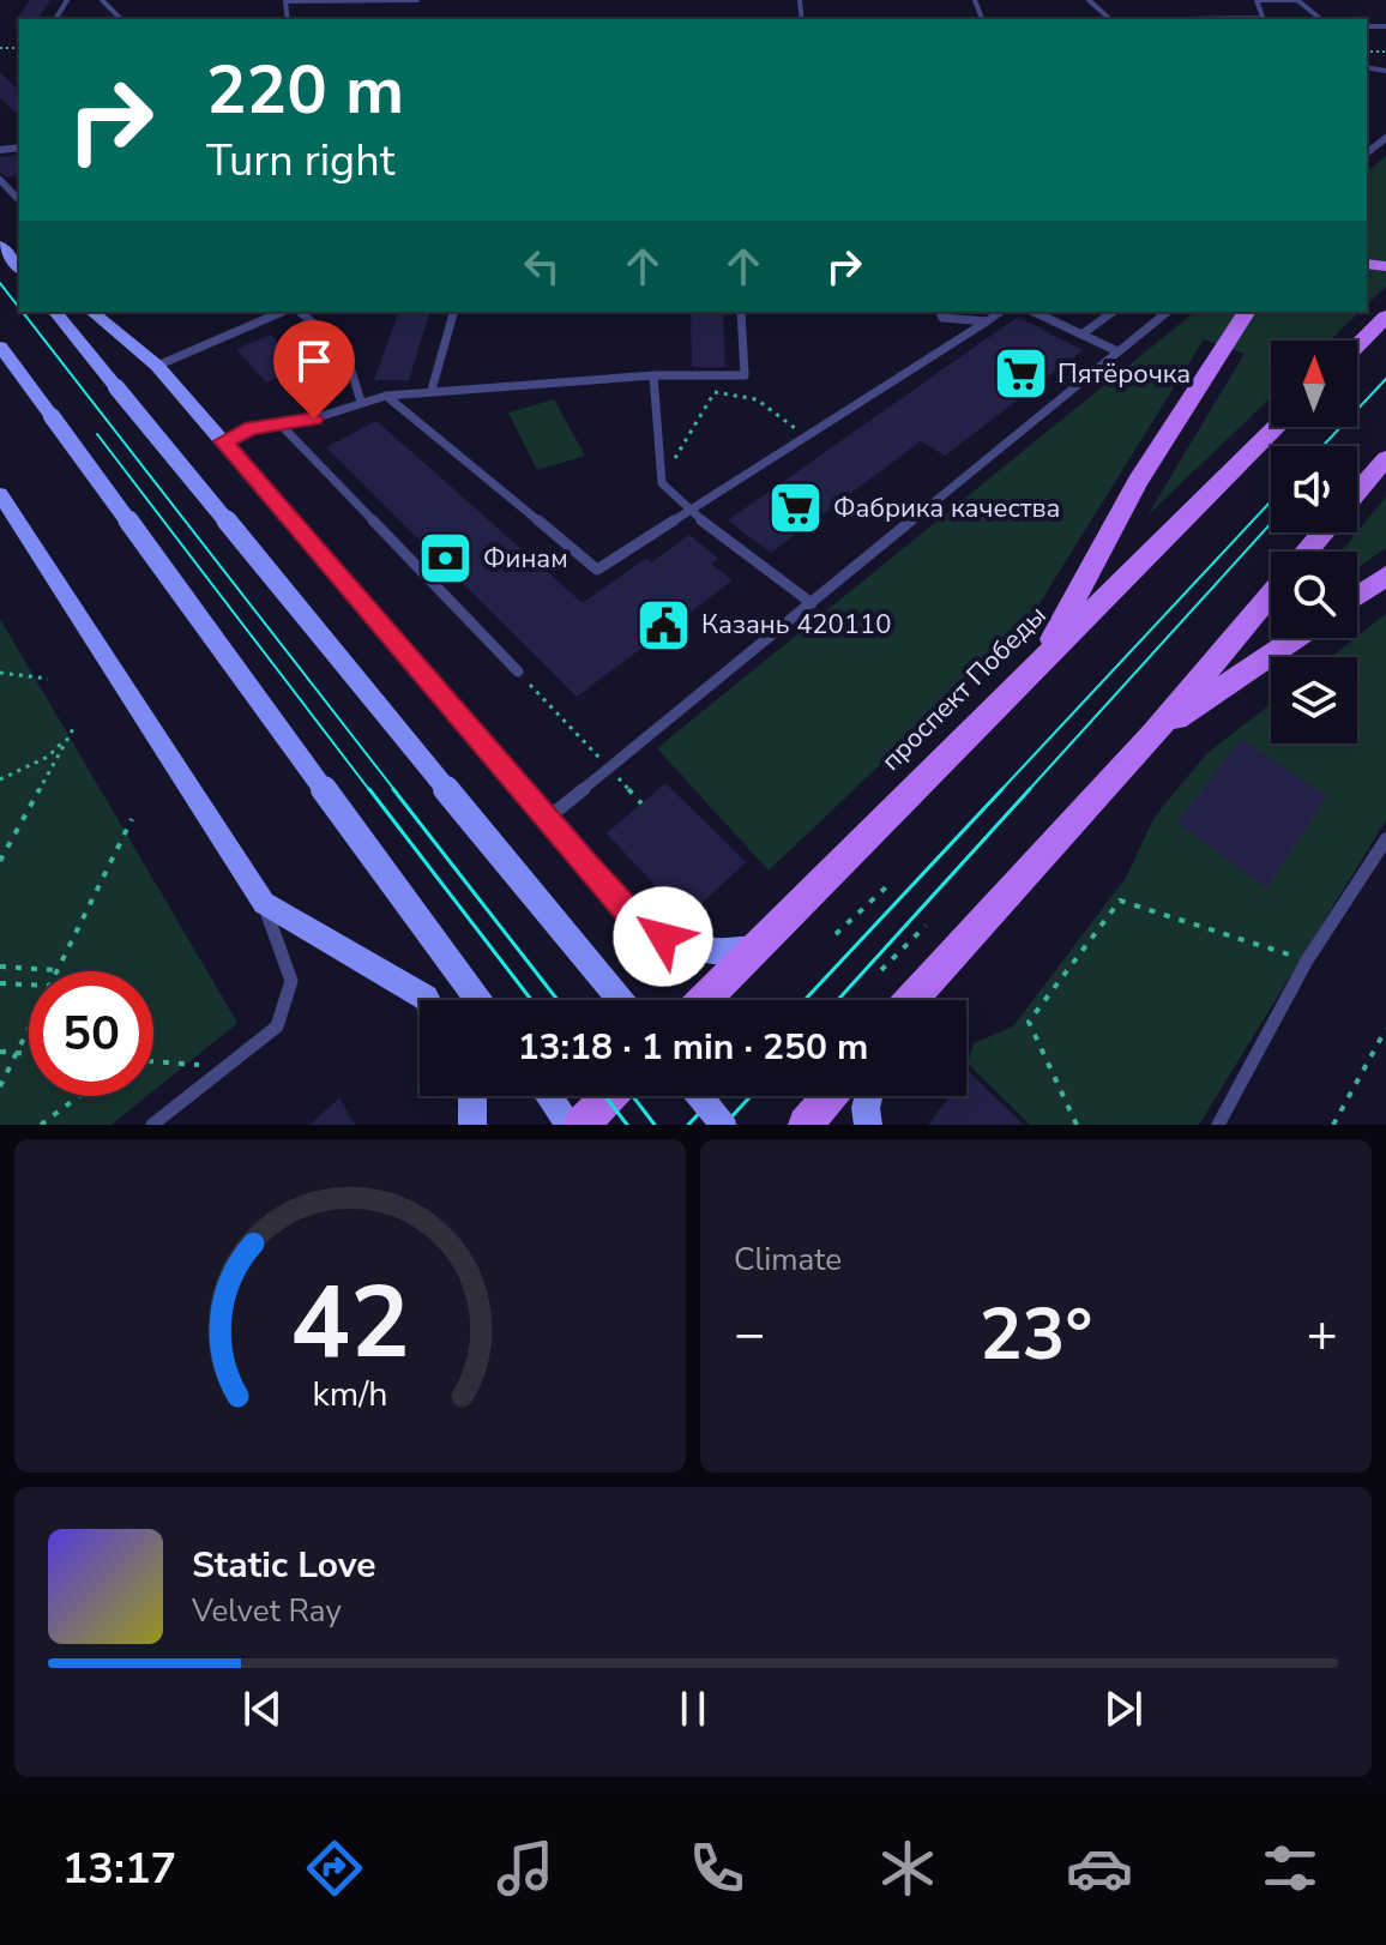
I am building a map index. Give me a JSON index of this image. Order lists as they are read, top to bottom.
{
  "streets": {
    "main road": ["проспект Победы"]
  },
  "places": {
    "supermarket": ["Пятёрочка", "Фабрика качества"],
    "bank": ["Финам"],
    "public building": ["Казань 420110"]
  },
  "north": "top",
  "page": {
    "turn": ["220 m", "Turn right"],
    "limit": "50",
    "trip": "13:18 · 1 min · 250 m",
    "tile": "Climate",
    "heat": ["−", "23°", "+"],
    "song": ["Static Love", "Velvet Ray"],
    "tabs": "13:17",
    "gauge": ["42", "km/h"]
  }
}
